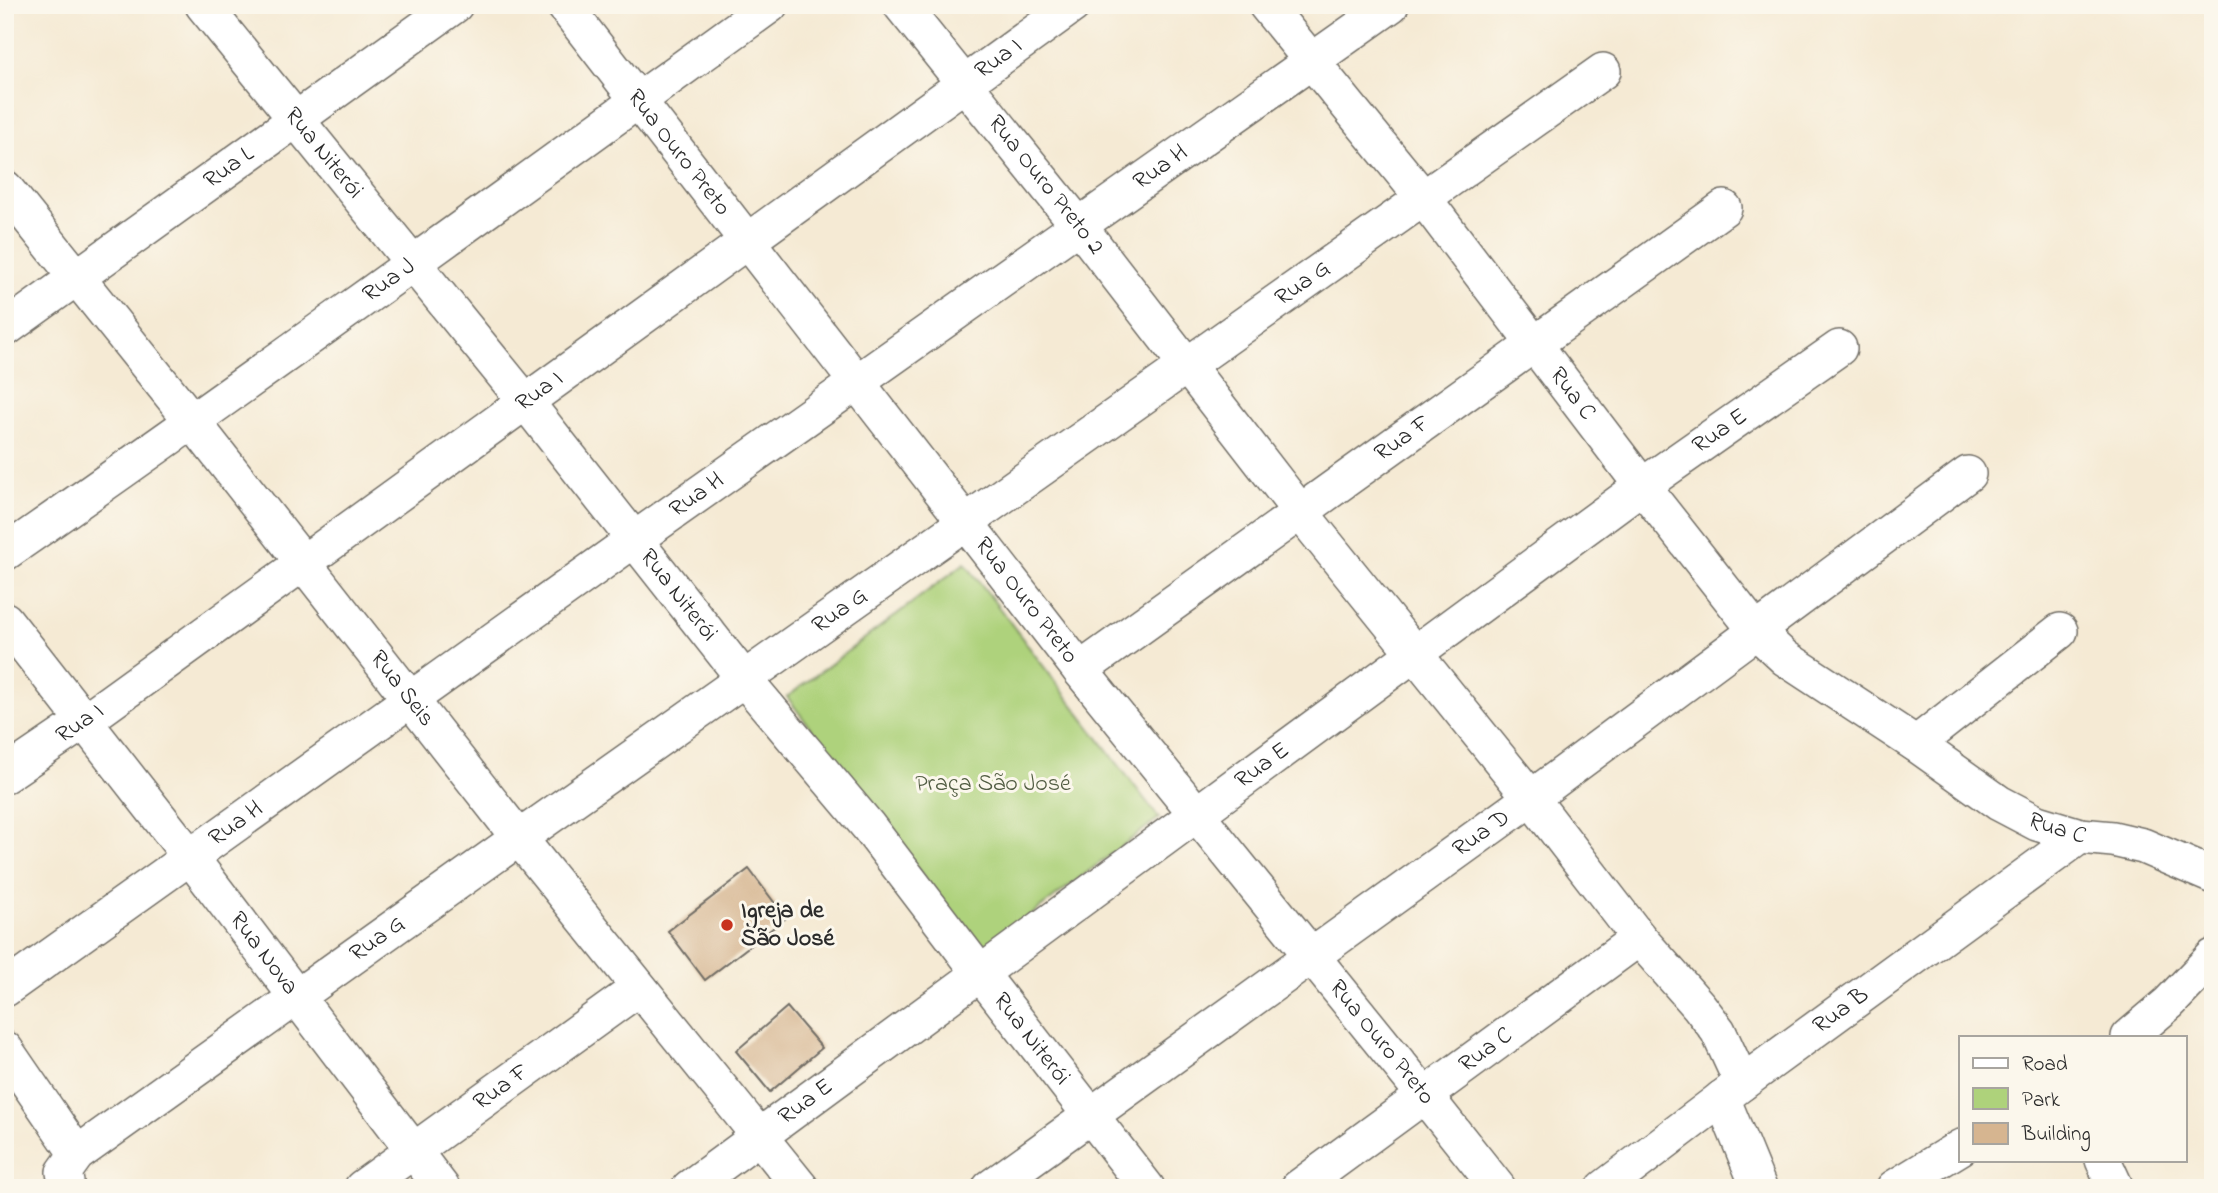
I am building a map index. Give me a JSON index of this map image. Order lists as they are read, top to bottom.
{
  "streets": {
    "street": [
      "Rua I",
      "Rua Niterói",
      "Rua Ouro Preto",
      "Rua L",
      "Rua H",
      "Rua Ouro Preto 2",
      "Rua J",
      "Rua G",
      "Rua C",
      "Rua E",
      "Rua F",
      "Rua Seis",
      "Rua D",
      "Rua Nova",
      "Rua B"
    ]
  },
  "crossings": [
    ["Rua I", "Rua Niterói"],
    ["Rua I", "Rua Ouro Preto"],
    ["Rua I", "Rua Ouro Preto 2"],
    ["Rua I", "Rua Seis"],
    ["Rua I", "Rua Nova"],
    ["Rua Niterói", "Rua L"],
    ["Rua Niterói", "Rua H"],
    ["Rua Niterói", "Rua J"],
    ["Rua Niterói", "Rua G"],
    ["Rua Niterói", "Rua E"],
    ["Rua Niterói", "Rua D"],
    ["Rua Ouro Preto", "Rua H"],
    ["Rua Ouro Preto", "Rua J"],
    ["Rua Ouro Preto", "Rua G"],
    ["Rua Ouro Preto", "Rua C"],
    ["Rua Ouro Preto", "Rua E"],
    ["Rua Ouro Preto", "Rua F"],
    ["Rua Ouro Preto", "Rua D"],
    ["Rua L", "Rua Seis"],
    ["Rua H", "Rua Ouro Preto 2"],
    ["Rua H", "Rua C"],
    ["Rua H", "Rua Seis"],
    ["Rua H", "Rua Nova"],
    ["Rua Ouro Preto 2", "Rua G"],
    ["Rua J", "Rua Seis"],
    ["Rua G", "Rua C"],
    ["Rua G", "Rua Seis"],
    ["Rua G", "Rua Nova"],
    ["Rua C", "Rua E"],
    ["Rua C", "Rua F"],
    ["Rua C", "Rua D"],
    ["Rua C", "Rua B"],
    ["Rua E", "Rua Seis"],
    ["Rua F", "Rua Seis"],
    ["Rua F", "Rua Nova"]
  ],
  "parks": ["Praça São José"],
  "places": ["Igreja de São José"],
  "legend": ["Road", "Park", "Building"]
}
